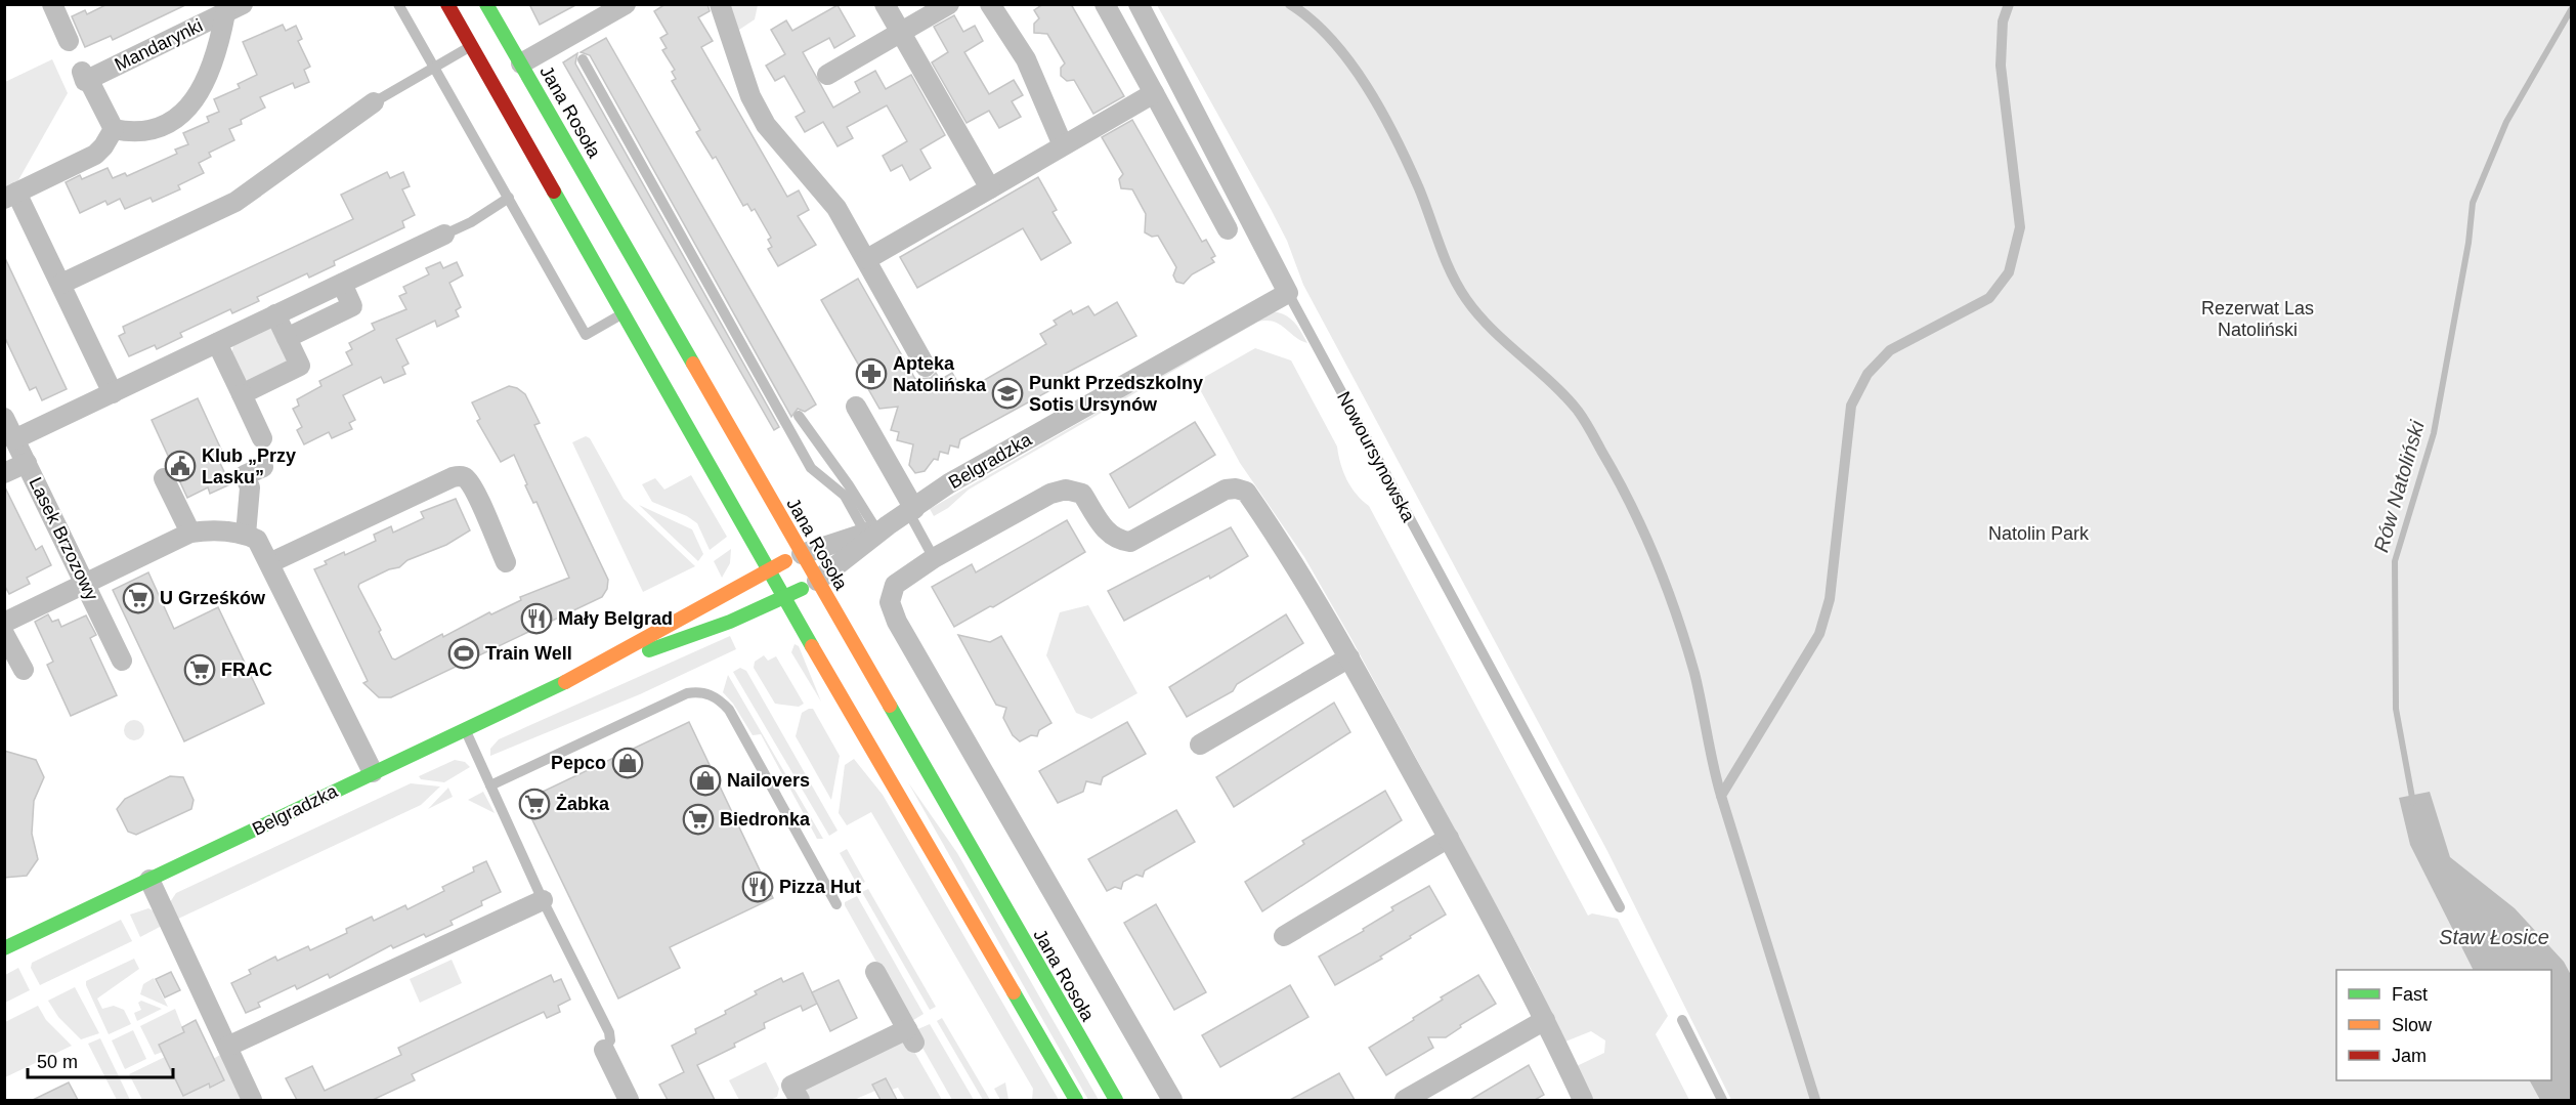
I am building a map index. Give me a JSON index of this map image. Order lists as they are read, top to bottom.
{
  "streets": {
    "street": [
      "Mandarynki",
      "Jana Rosoła",
      "Nowoursynowska",
      "Belgradzka",
      "Lasek Brzozowy"
    ]
  },
  "crossings": [
    ["Jana Rosoła", "Belgradzka"],
    ["Nowoursynowska", "Belgradzka"]
  ],
  "water": ["Rów Natoliński", "Staw Łosice"],
  "parks": ["Rezerwat Las Natoliński", "Natolin Park"],
  "places": {
    "pharmacy": ["Apteka Natolińska"],
    "school or university": ["Punkt Przedszkolny Sotis Ursynów"],
    "public building": ["Klub „Przy Lasku”"],
    "supermarket": [
      "U Grześków",
      "FRAC",
      "Żabka",
      "Biedronka"
    ],
    "restaurant": ["Mały Belgrad", "Pizza Hut"],
    "sports": ["Train Well"],
    "shop": ["Pepco", "Nailovers"]
  },
  "legend": ["Fast", "Slow", "Jam"],
  "scale_bar": "50 m"
}
